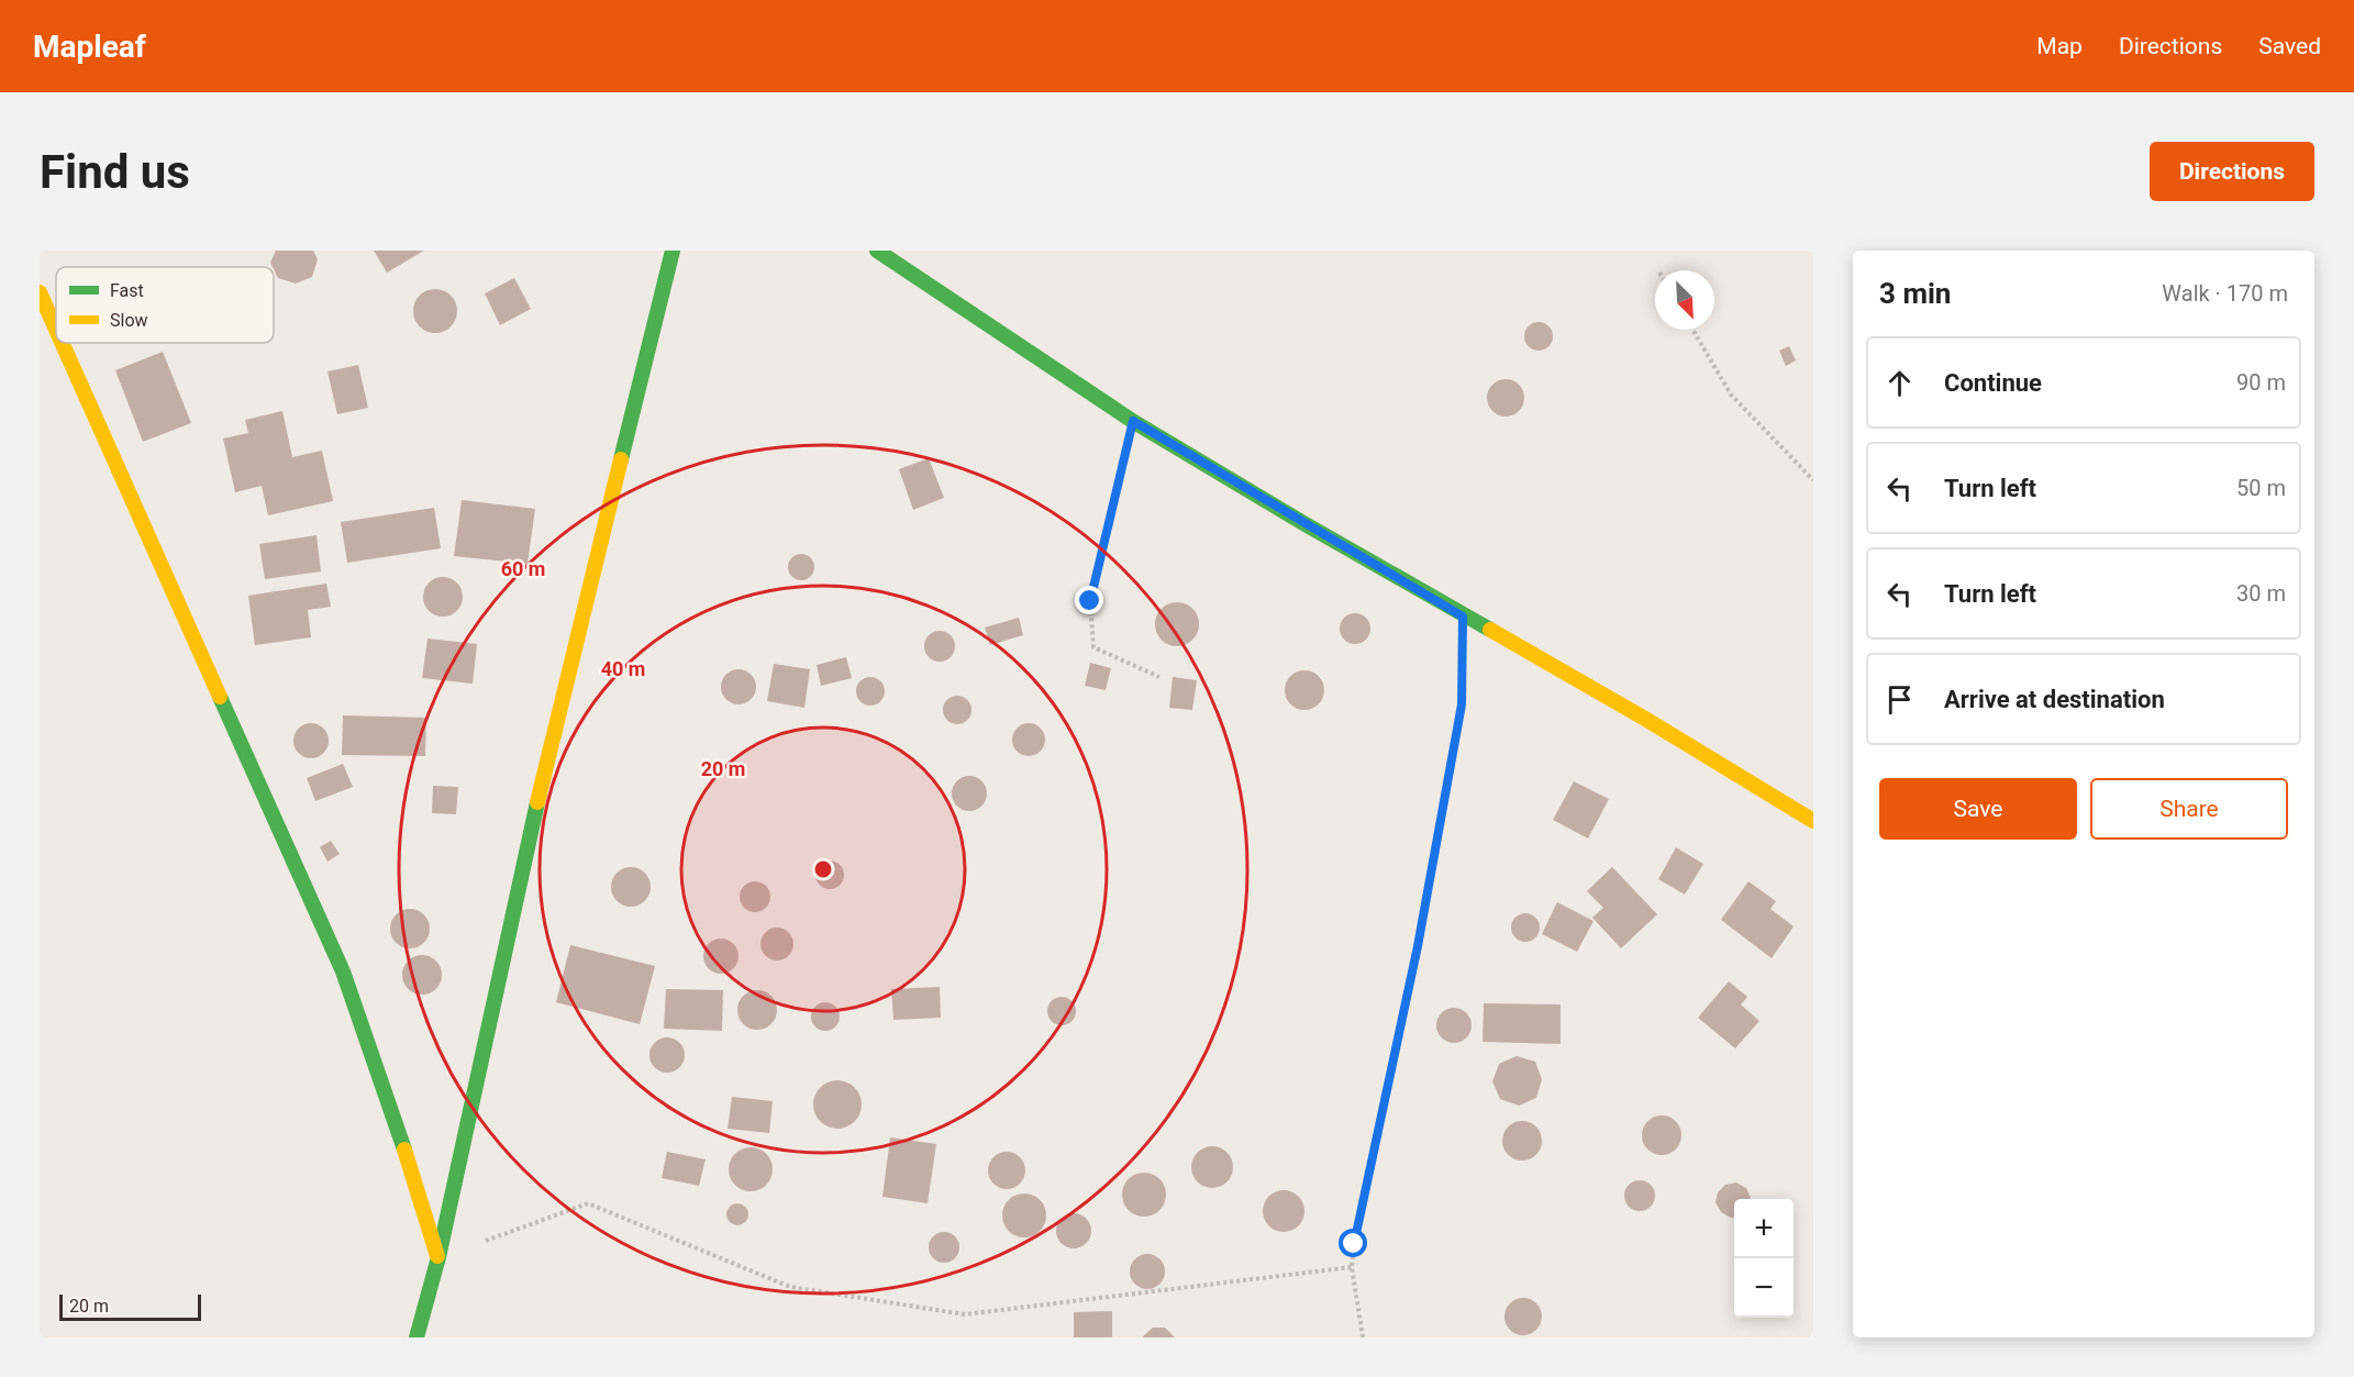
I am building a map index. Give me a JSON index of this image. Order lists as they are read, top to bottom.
{
  "legend": ["Fast", "Slow"],
  "scale_bar": "20 m",
  "north": "bottom right",
  "page": {
    "header": "Mapleaf",
    "nav": ["Map", "Directions", "Saved"],
    "buttons": [
      "Directions",
      ["Save", "Share"]
    ],
    "title": "Find us",
    "heading": ["3 min", "Walk · 170 m"],
    "list": [
      ["Continue", "90 m"],
      ["Turn left", "50 m"],
      ["Turn left", "30 m"],
      "Arrive at destination"
    ],
    "map_buttons": ["+", "−"],
    "scale": "20 m"
  },
  "rings": ["60 m", "40 m", "20 m"]
}
